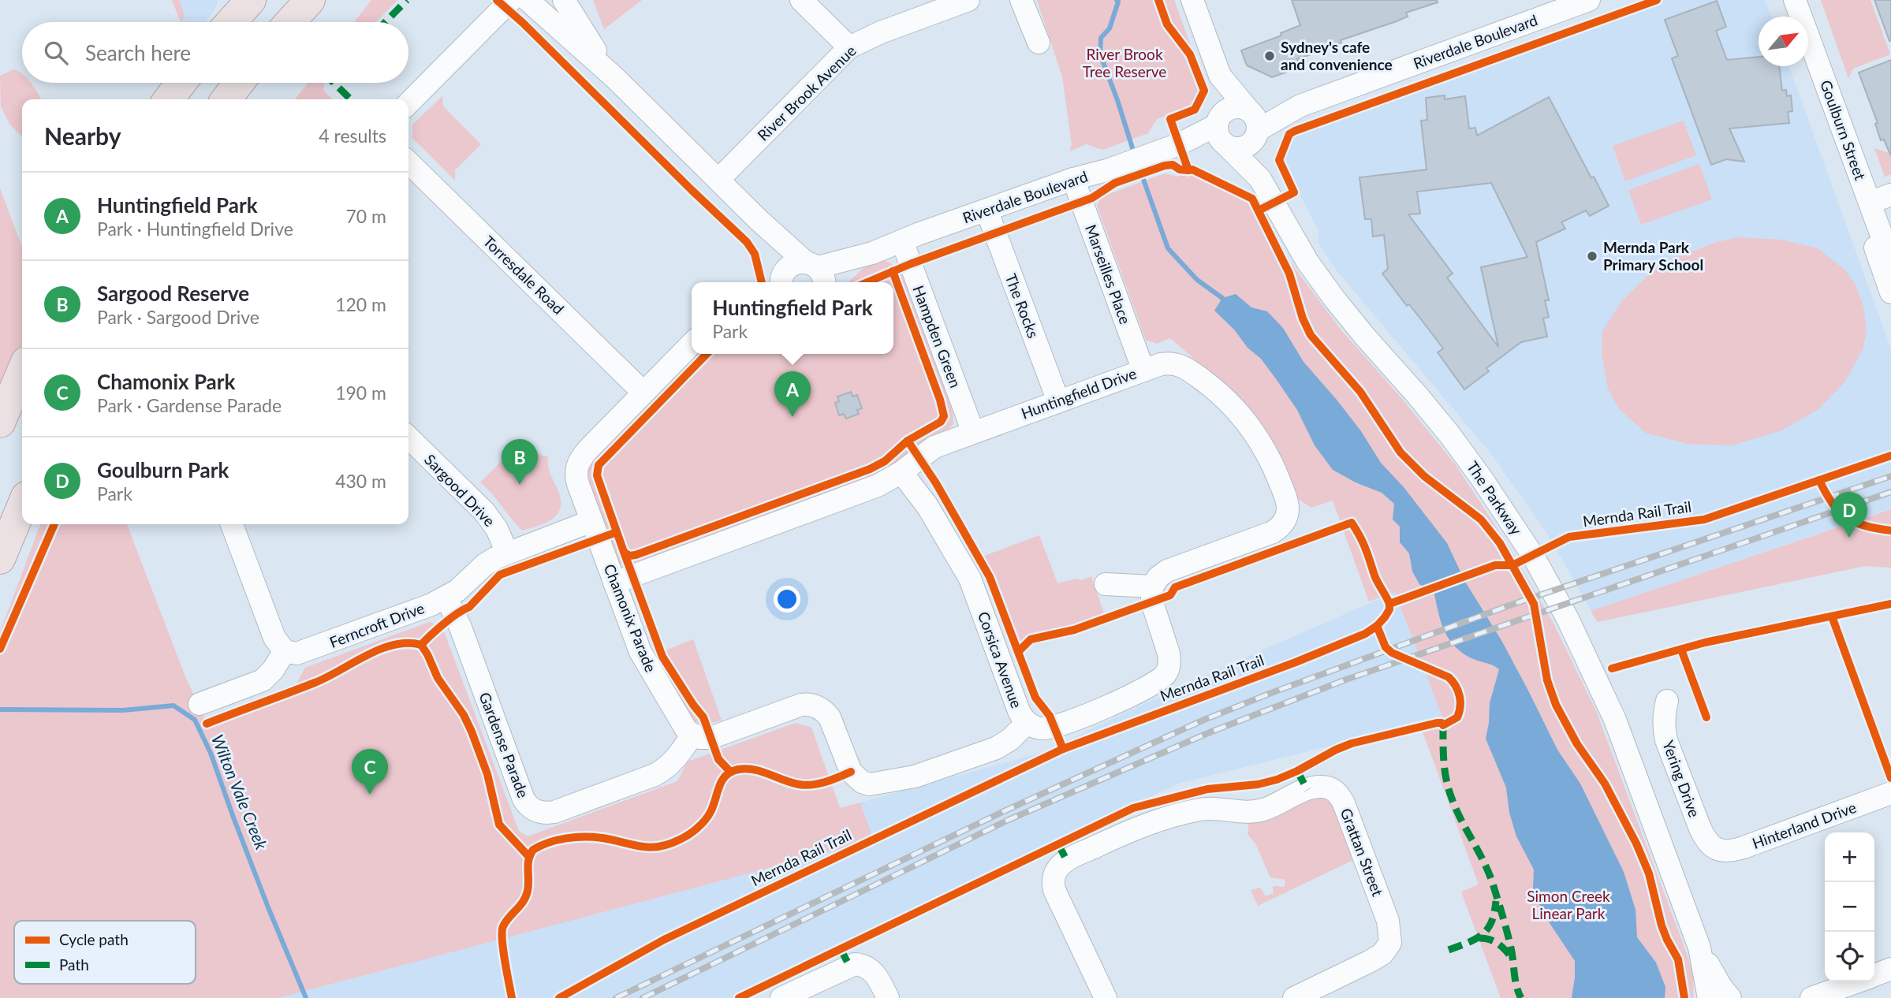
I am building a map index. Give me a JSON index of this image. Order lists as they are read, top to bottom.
{
  "streets": {
    "street": [
      "Riverdale Boulevard",
      "River Brook Avenue",
      "Goulburn Street",
      "Marseilles Place",
      "Torresdale Road",
      "The Rocks",
      "Hampden Green",
      "Huntingfield Drive",
      "Sargood Drive",
      "The Parkway",
      "Chamonix Parade",
      "Ferncroft Drive",
      "Corsica Avenue",
      "Gardense Parade",
      "Yering Drive",
      "Hinterland Drive",
      "Grattan Street"
    ],
    "cycle path": ["Mernda Rail Trail"]
  },
  "crossings": [
    ["Riverdale Boulevard", "Marseilles Place"],
    ["Riverdale Boulevard", "The Rocks"],
    ["Riverdale Boulevard", "Hampden Green"],
    ["Riverdale Boulevard", "The Parkway"],
    ["Marseilles Place", "Huntingfield Drive"],
    ["Torresdale Road", "Chamonix Parade"],
    ["The Rocks", "Huntingfield Drive"],
    ["Hampden Green", "Huntingfield Drive"],
    ["Huntingfield Drive", "Chamonix Parade"],
    ["Huntingfield Drive", "Corsica Avenue"],
    ["Sargood Drive", "Ferncroft Drive"],
    ["Chamonix Parade", "Ferncroft Drive"],
    ["Chamonix Parade", "Gardense Parade"],
    ["Ferncroft Drive", "Gardense Parade"],
    ["Yering Drive", "Hinterland Drive"]
  ],
  "water": ["Wilton Vale Creek"],
  "parks": ["River Brook Tree Reserve", "Simon Creek Linear Park"],
  "places": ["Sydney's cafe and convenience", "Mernda Park Primary School"],
  "legend": ["Cycle path", "Path"],
  "north": "top right",
  "page": {
    "search": "Search here",
    "heading": ["Nearby", "4 results"],
    "list": [
      {
        "mark": "A",
        "name": "Huntingfield Park",
        "note": "Park · Huntingfield Drive",
        "value": "70 m"
      },
      {
        "mark": "B",
        "name": "Sargood Reserve",
        "note": "Park · Sargood Drive",
        "value": "120 m"
      },
      {
        "mark": "C",
        "name": "Chamonix Park",
        "note": "Park · Gardense Parade",
        "value": "190 m"
      },
      {
        "mark": "D",
        "name": "Goulburn Park",
        "note": "Park",
        "value": "430 m"
      }
    ],
    "popup": ["Huntingfield Park", "Park"],
    "pins": [
      "A",
      "B",
      "D",
      "C"
    ],
    "map_buttons": ["+", "−"]
  }
}
